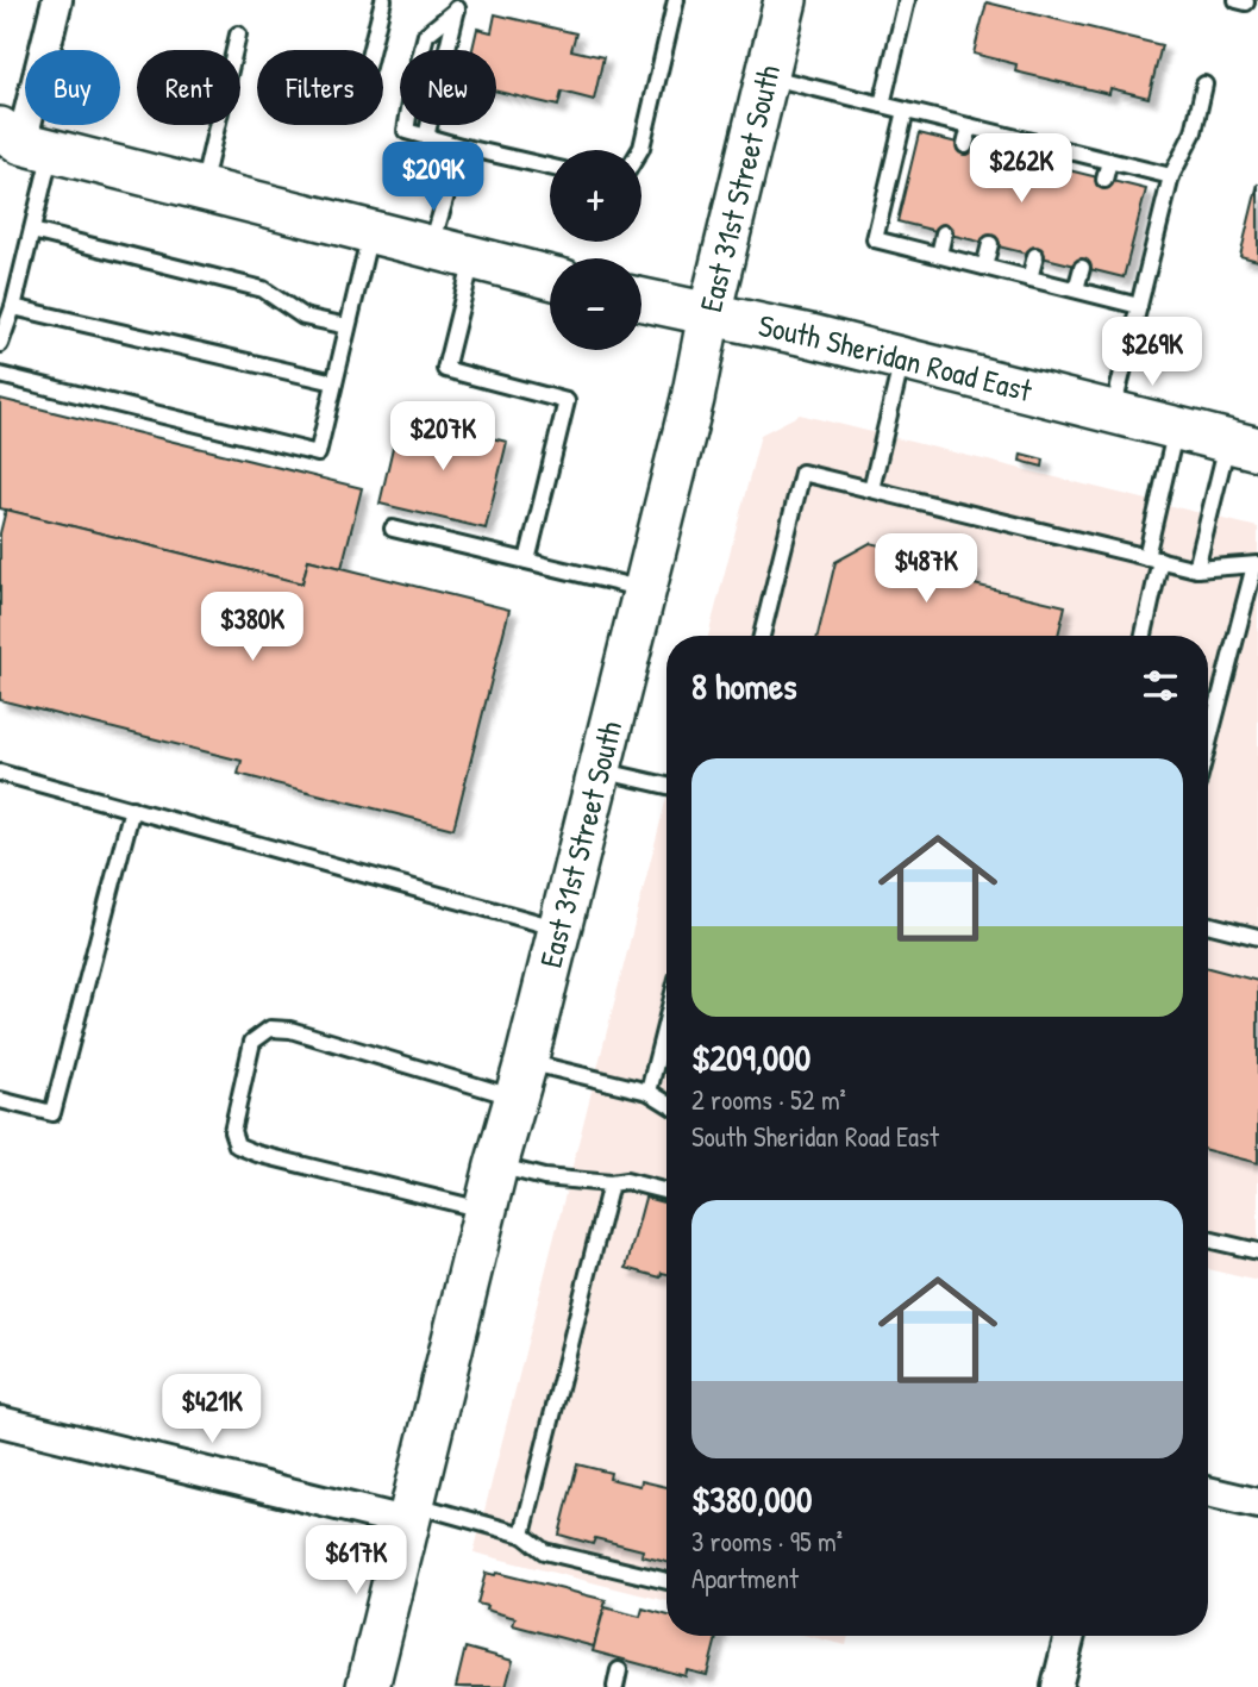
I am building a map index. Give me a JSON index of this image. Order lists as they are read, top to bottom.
{
  "streets": {
    "main road": ["East 31st Street South", "South Sheridan Road East"]
  },
  "crossings": [
    ["East 31st Street South", "South Sheridan Road East"]
  ],
  "page": {
    "chip": [
      "Buy",
      "Rent",
      "Filters",
      "New"
    ],
    "price": [
      "$262K",
      "$209K",
      "$269K",
      "$207K",
      "$487K",
      "$380K",
      "$421K",
      "$617K"
    ],
    "map_buttons": ["+", "−"],
    "heading": "8 homes",
    "list": [
      {
        "name": "$209,000",
        "note": "2 rooms · 52 m² · South Sheridan Road East"
      },
      {
        "name": "$380,000",
        "note": "3 rooms · 95 m² · Apartment"
      }
    ]
  }
}
